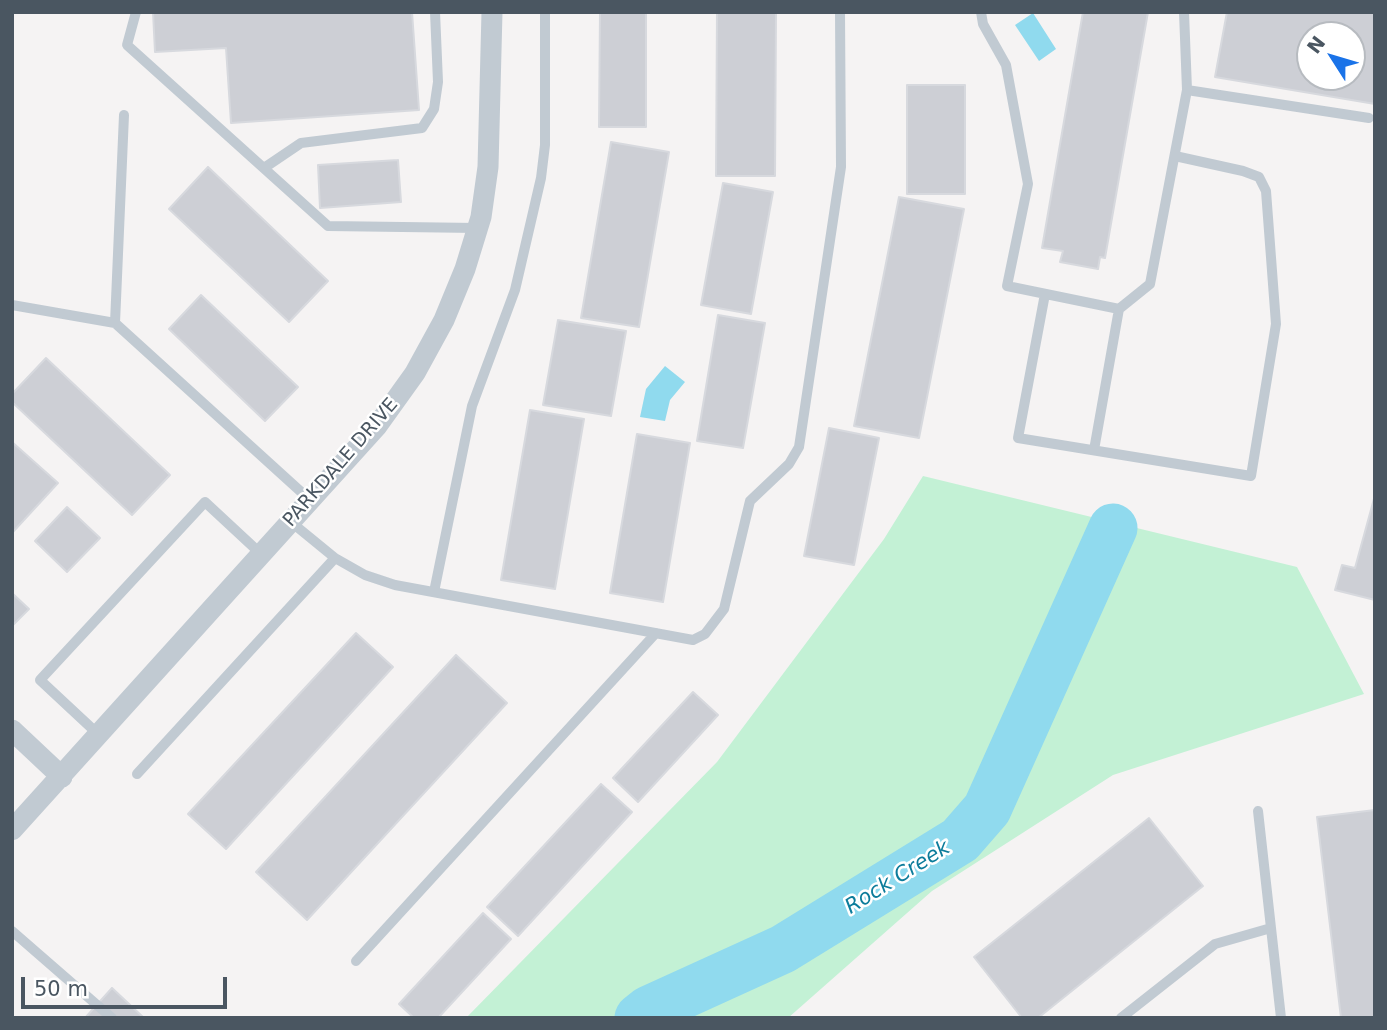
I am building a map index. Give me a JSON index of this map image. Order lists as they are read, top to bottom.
{
  "streets": {
    "street": ["PARKDALE DRIVE"]
  },
  "water": ["Rock Creek"],
  "scale_bar": "50 m",
  "north": "top left"
}
